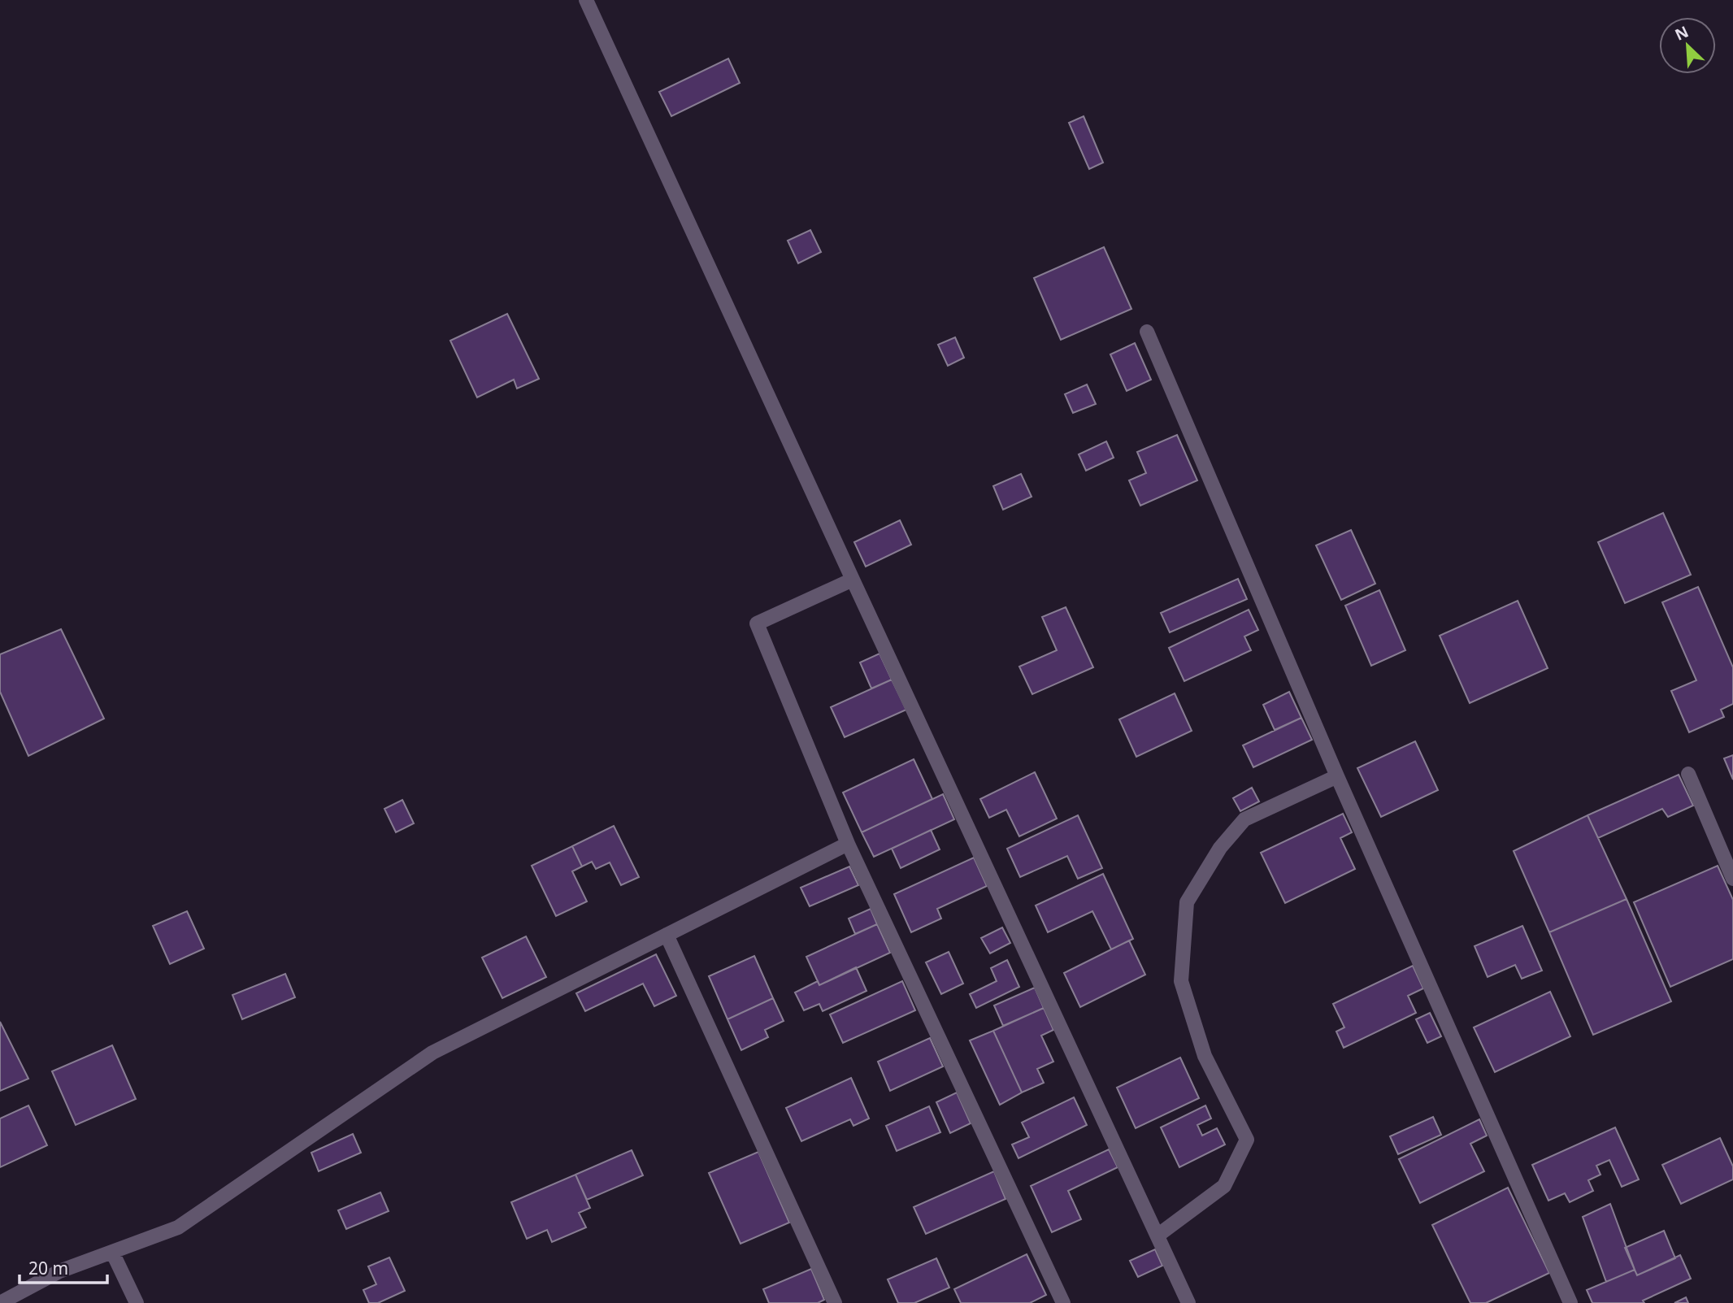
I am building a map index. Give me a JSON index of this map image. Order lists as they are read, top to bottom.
{
  "scale_bar": "20 m",
  "north": "top left"
}
